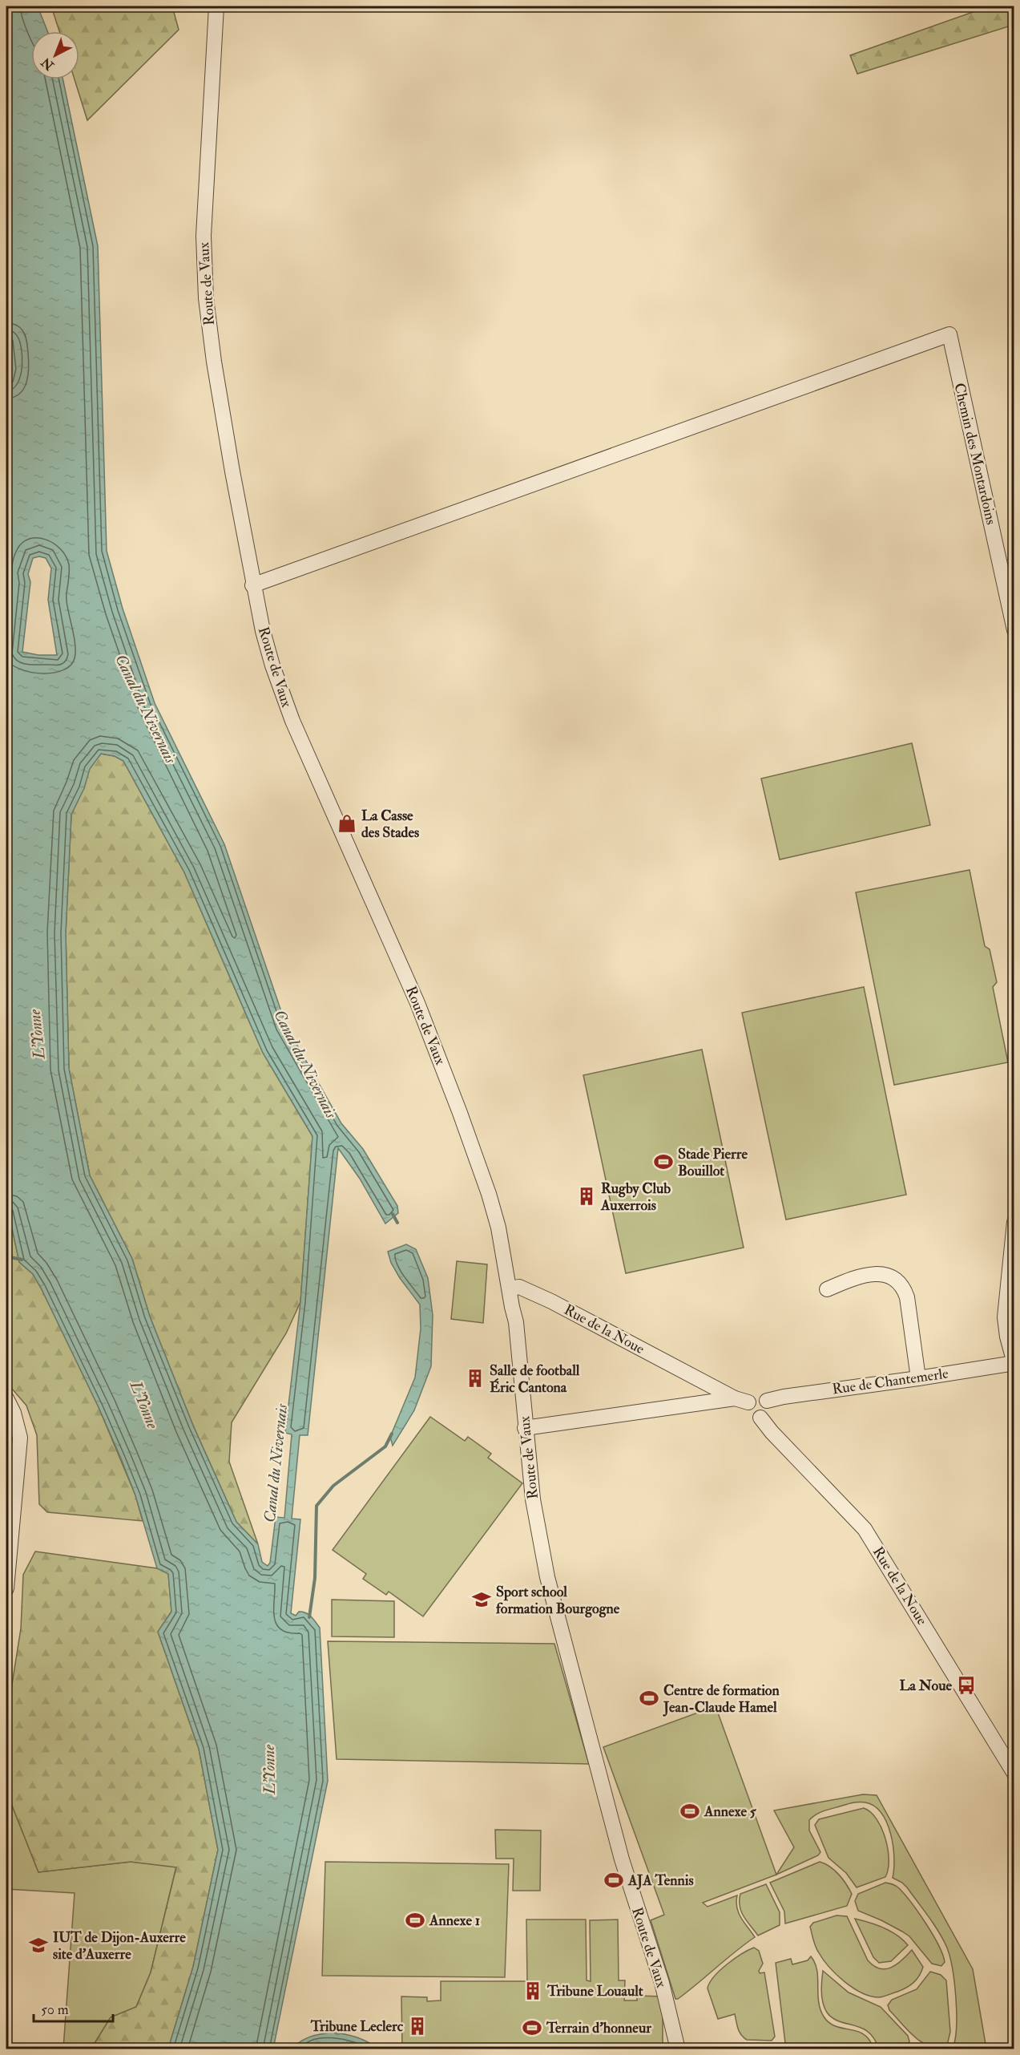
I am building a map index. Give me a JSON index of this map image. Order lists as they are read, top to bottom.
{
  "streets": {
    "street": [
      "Route de Vaux",
      "Chemin des Montardoins",
      "Rue de la Noue",
      "Rue de Chantemerle"
    ]
  },
  "crossings": [
    ["Route de Vaux", "Chemin des Montardoins"],
    ["Route de Vaux", "Rue de la Noue"],
    ["Rue de la Noue", "Rue de Chantemerle"]
  ],
  "water": ["Canal du Nivernais", "L'Yonne"],
  "places": {
    "shop": ["La Casse des Stades"],
    "sports": [
      "Stade Pierre Bouillot",
      "Centre de formation Jean-Claude Hamel",
      "Annexe 5",
      "AJA Tennis",
      "Annexe 1",
      "Terrain d'honneur"
    ],
    "building": [
      "Rugby Club Auxerrois",
      "Salle de football Éric Cantona",
      "Tribune Louault",
      "Tribune Leclerc"
    ],
    "school or university": ["Sport school formation Bourgogne", "IUT de Dijon-Auxerre site d'Auxerre"],
    "bus stop": ["La Noue"]
  },
  "scale_bar": "50 m",
  "north": "bottom left"
}
